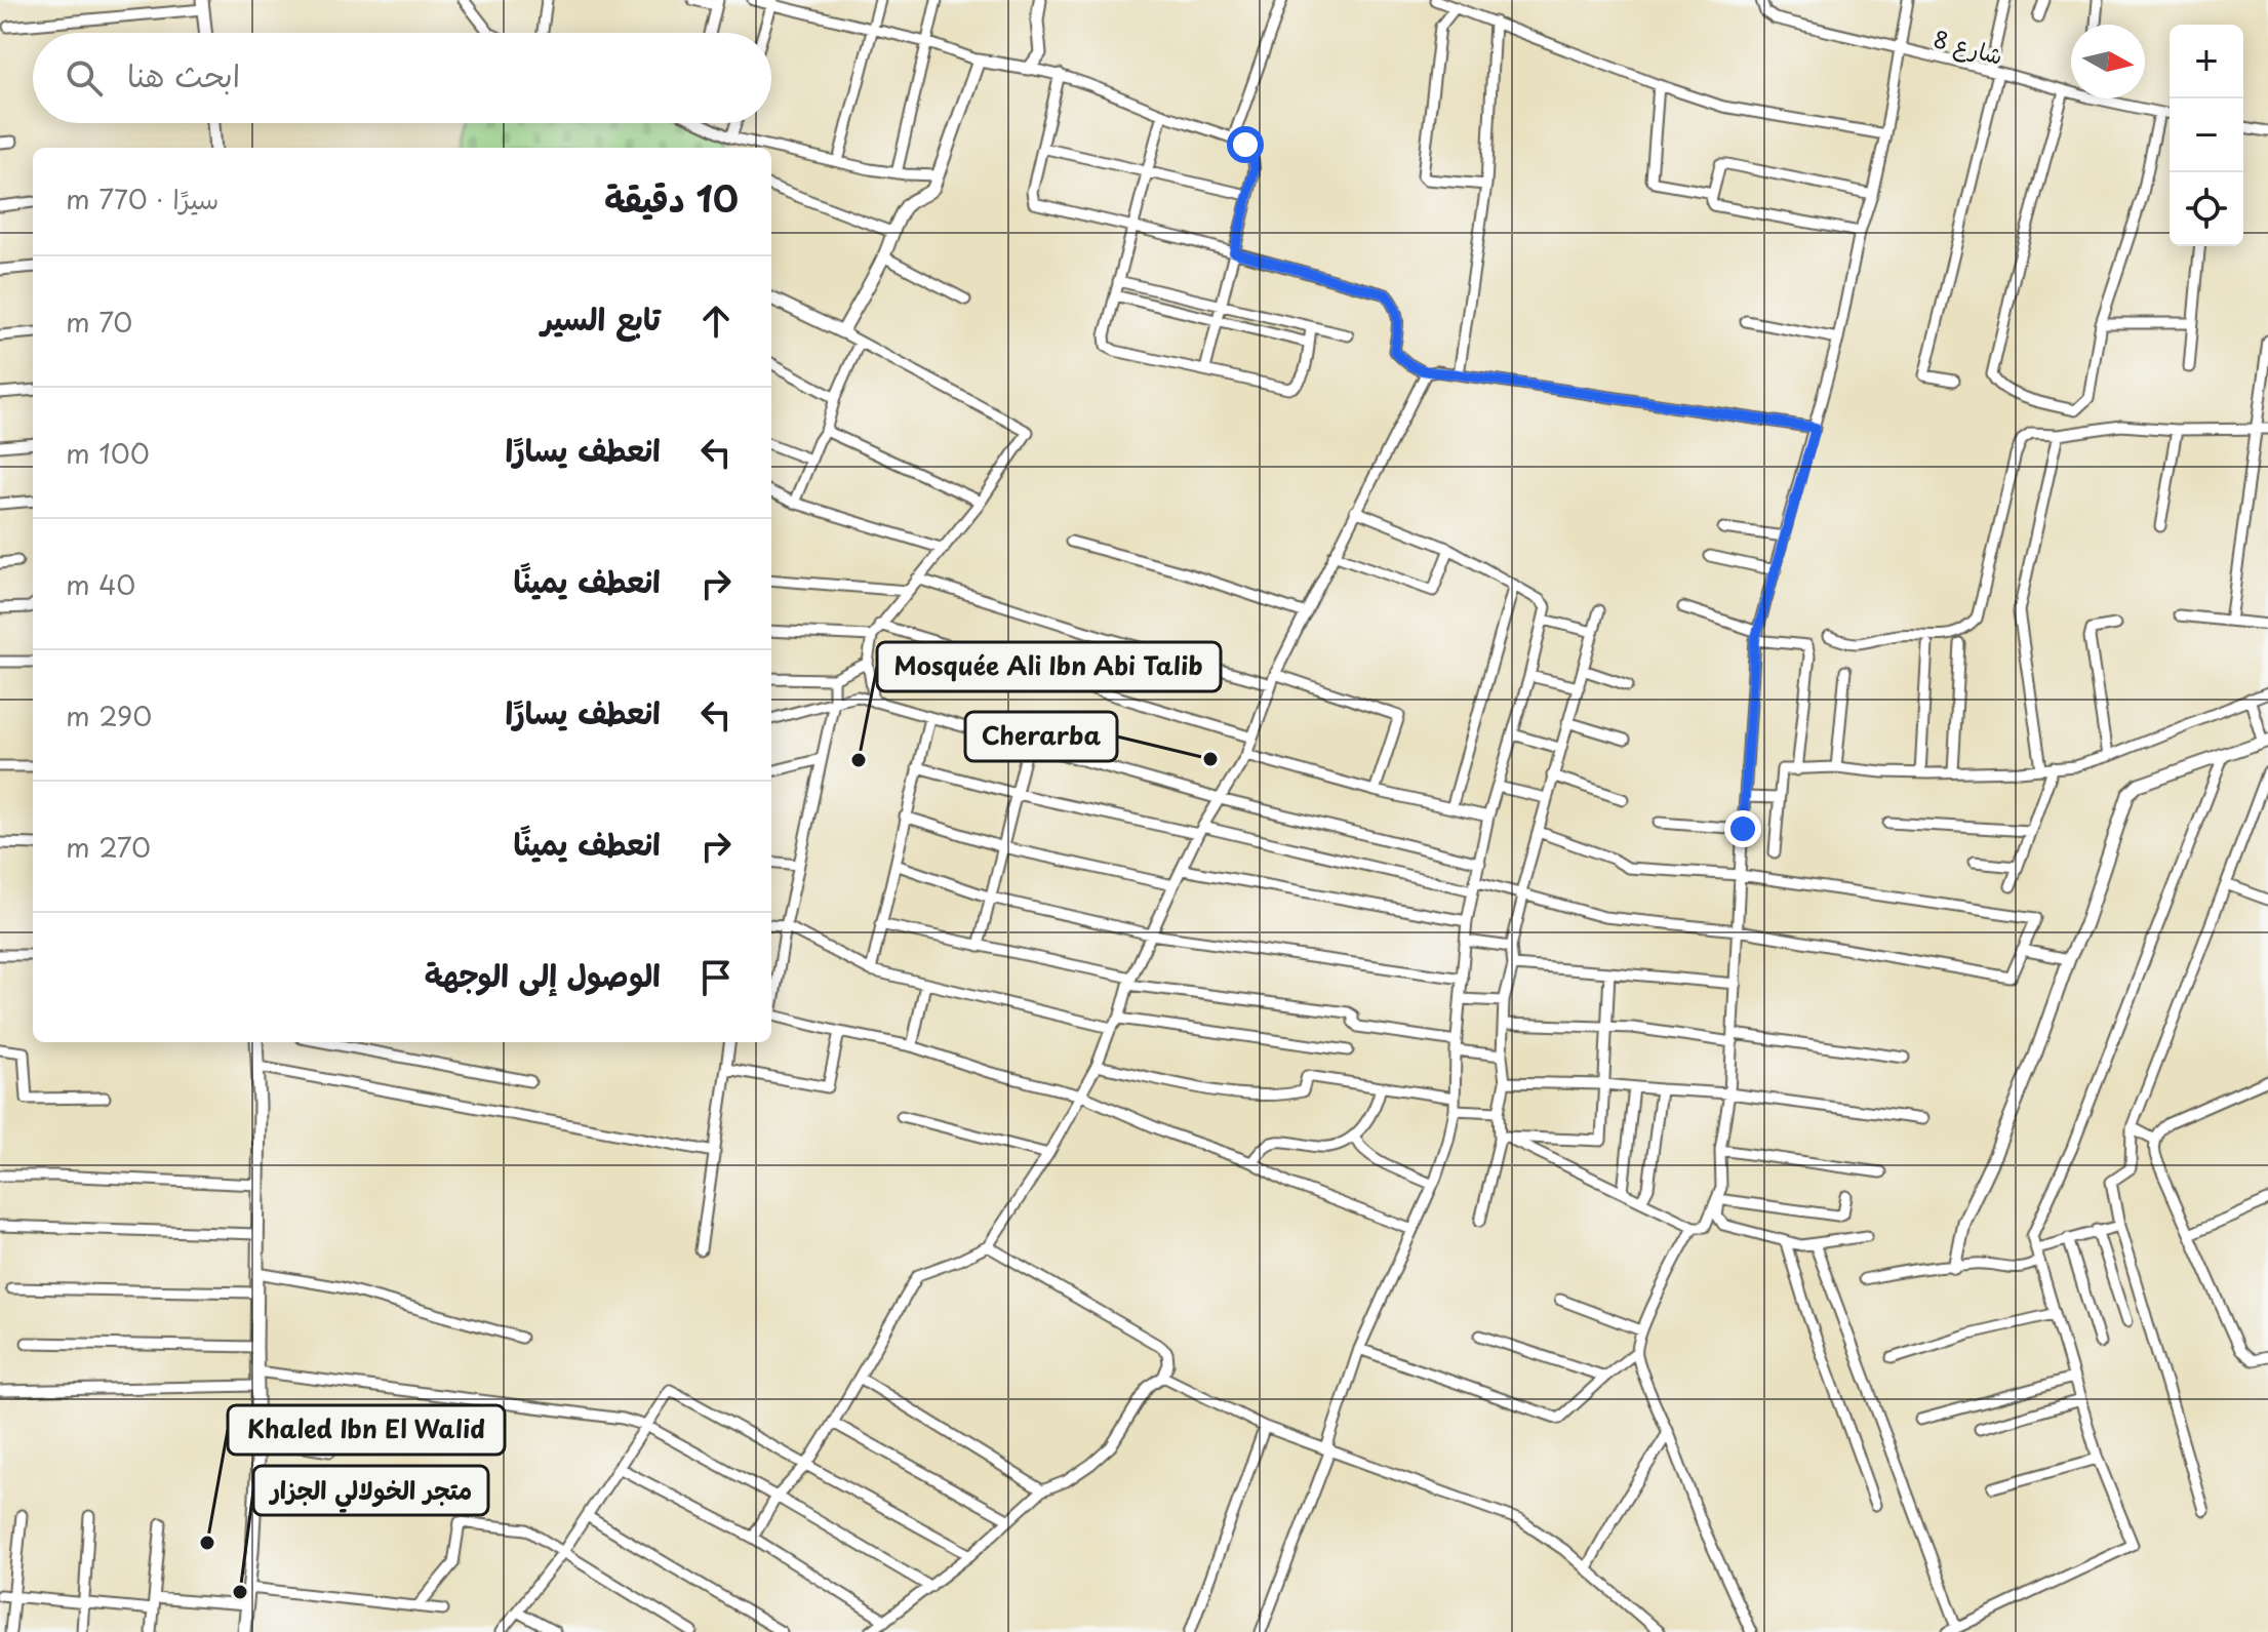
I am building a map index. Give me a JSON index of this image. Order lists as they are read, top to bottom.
{
  "streets": {
    "street": ["شارع 8"]
  },
  "places": [
    "Cherarba",
    "Mosquée Ali Ibn Abi Talib",
    "Khaled Ibn El Walid",
    "متجر الخولالي الجزار"
  ],
  "north": "right",
  "page": {
    "map_buttons": ["+", "−"],
    "search": "ابحث هنا",
    "heading": ["10 دقيقة", "سيرًا · 770 m"],
    "list": [
      ["تابع السير", "70 m"],
      ["انعطف يسارًا", "100 m"],
      ["انعطف يمينًا", "40 m"],
      ["انعطف يسارًا", "290 m"],
      ["انعطف يمينًا", "270 m"],
      "الوصول إلى الوجهة"
    ]
  }
}
